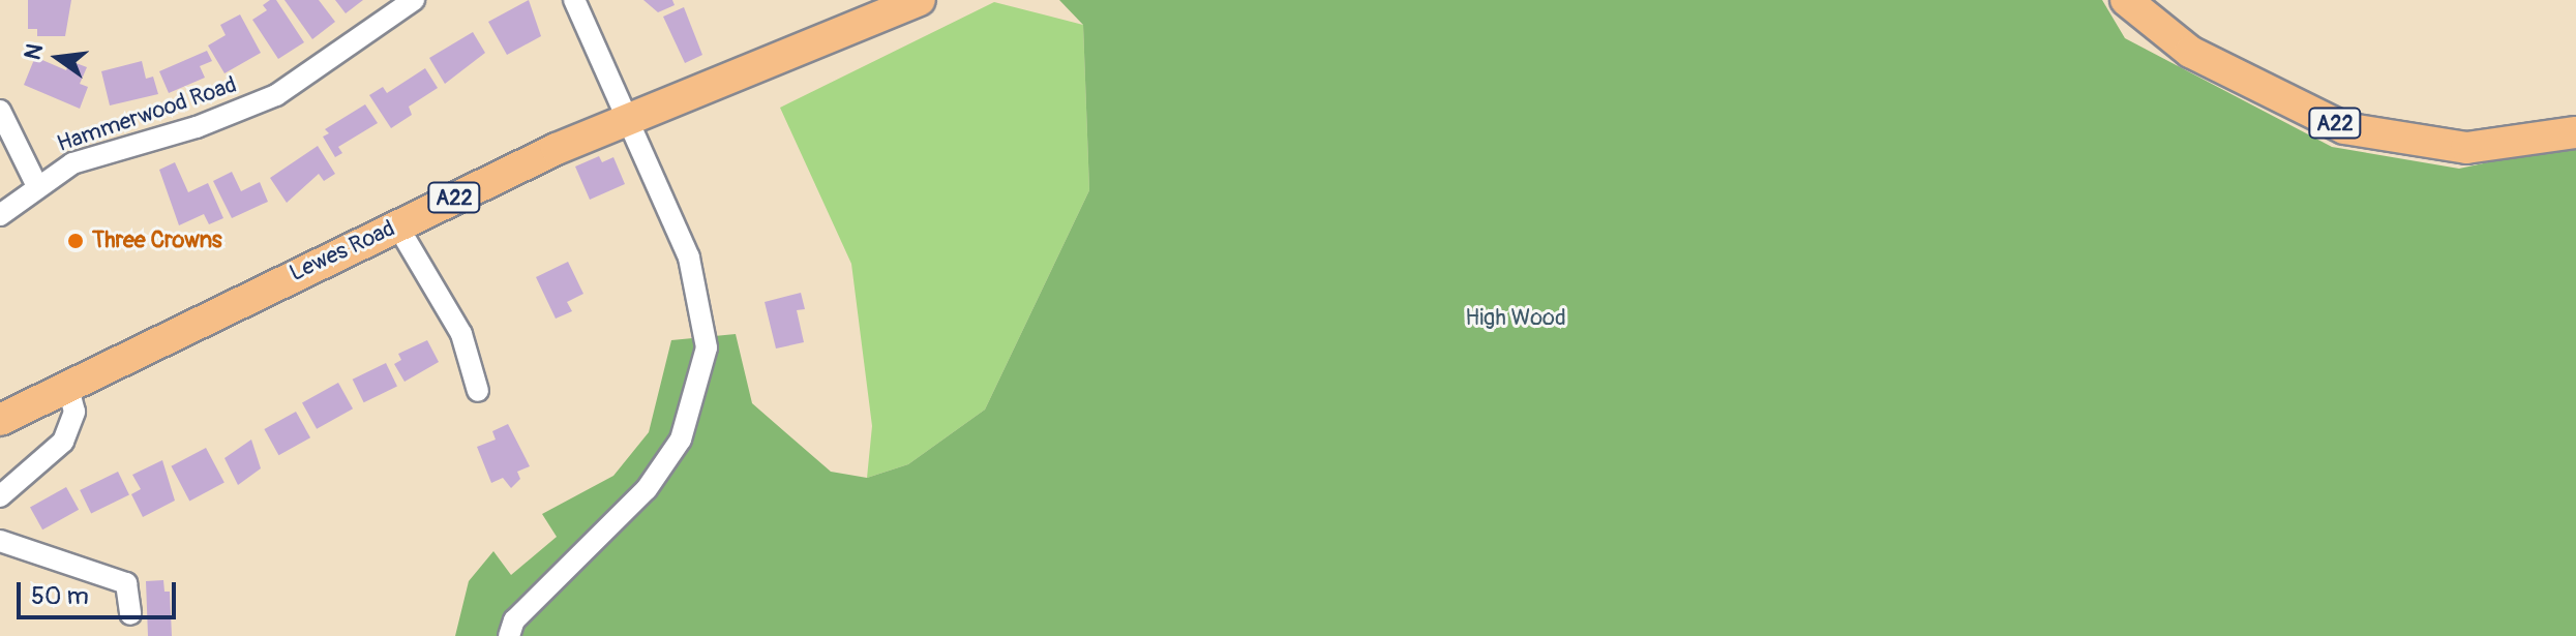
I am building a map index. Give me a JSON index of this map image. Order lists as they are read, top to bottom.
{
  "streets": {
    "highway": ["A22", "Lewes Road"],
    "street": ["Hammerwood Road"]
  },
  "parks": ["High Wood"],
  "places": ["Three Crowns"],
  "scale_bar": "50 m",
  "north": "left"
}
